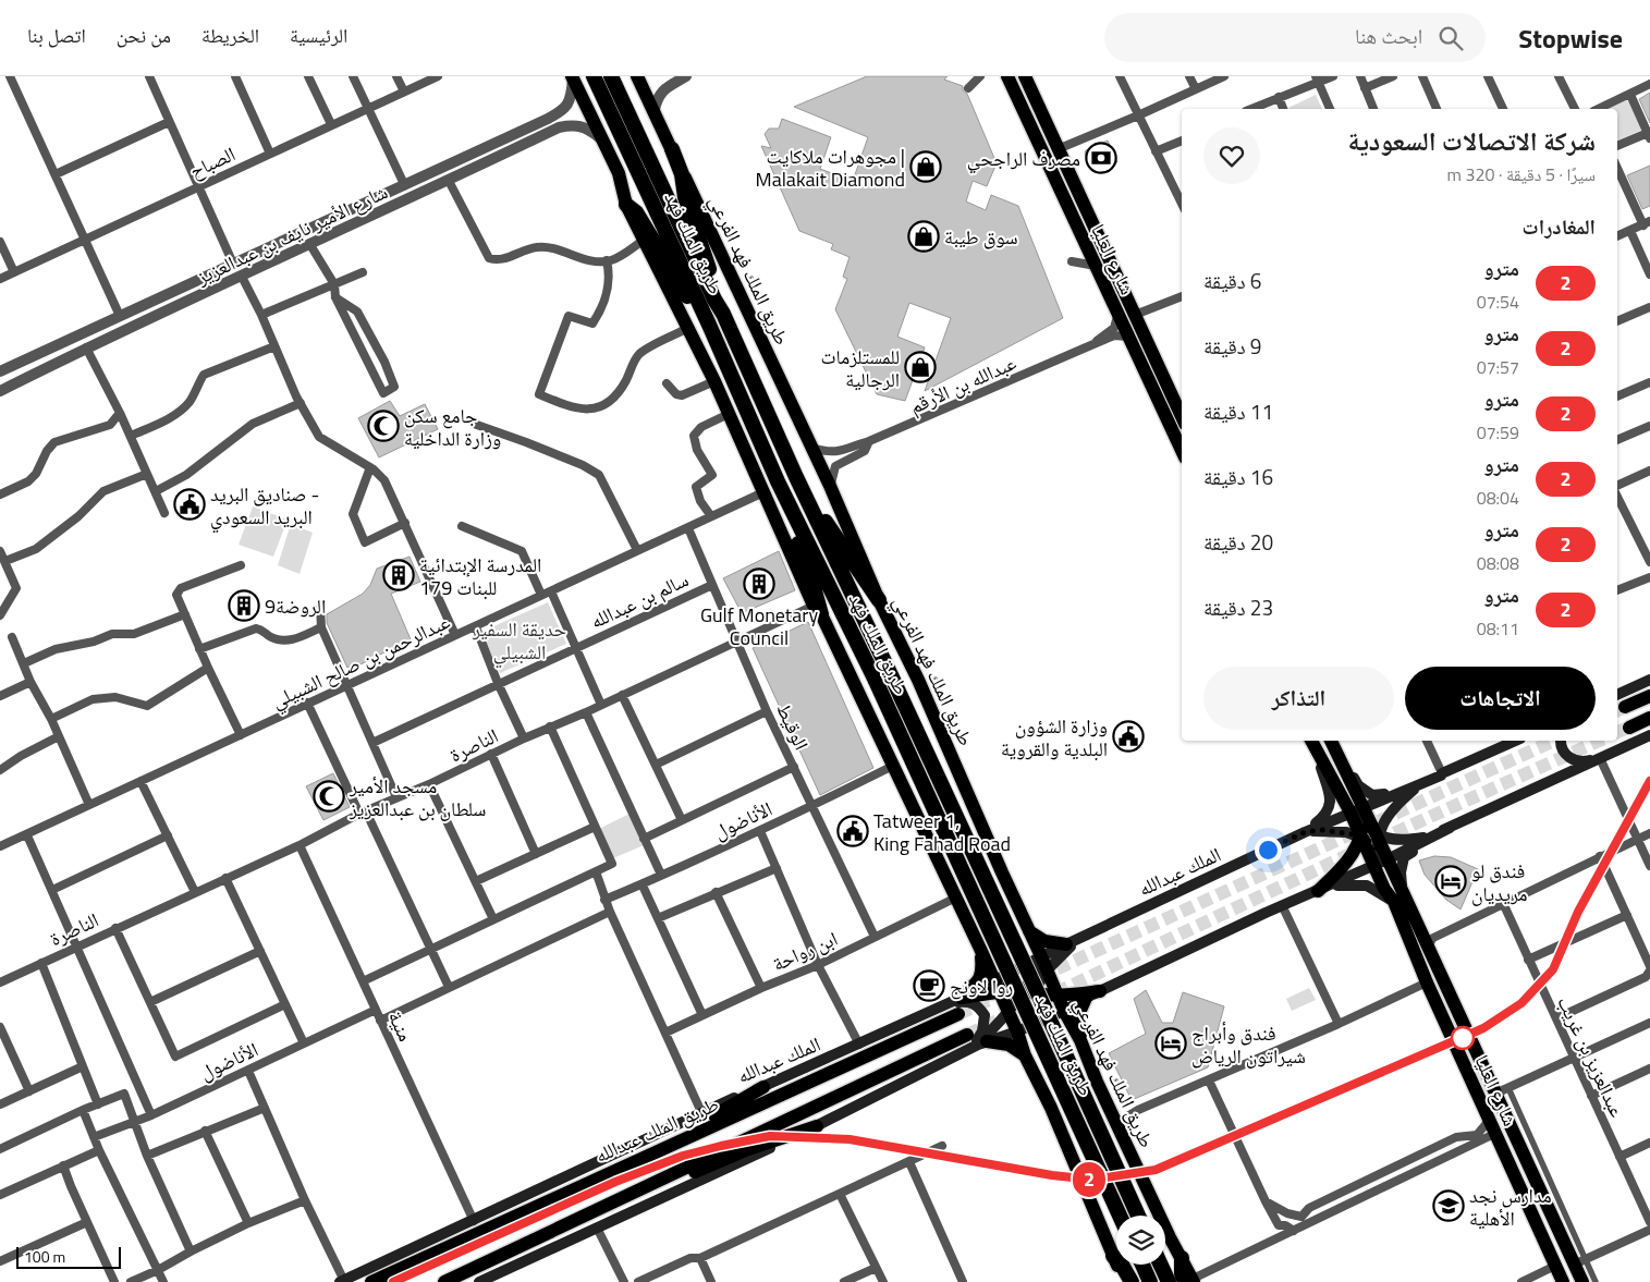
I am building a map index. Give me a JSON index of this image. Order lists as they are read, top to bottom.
{
  "streets": {
    "highway": ["طريق الملك فهد"],
    "main road": [
      "شارع العليا",
      "طريق الملك فهد الفرعي",
      "الملك عبدالله",
      "طريق الملك عبدالله"
    ],
    "street": [
      "الصباح",
      "شارع الأمير نايف بن عبدالعزيز",
      "عبدالله بن الأرقم",
      "سالم بن عبدالله",
      "عبدالرحمن بن صالح الشبيلي",
      "الوقيط",
      "الناصرة",
      "الأناضول",
      "ابن رواحة",
      "منية",
      "عبدالعزيز بن غريب"
    ]
  },
  "crossings": [
    ["شارع العليا", "عبدالله بن الأرقم"],
    ["طريق الملك فهد الفرعي", "عبدالله بن الأرقم"],
    ["طريق الملك فهد الفرعي", "الملك عبدالله"],
    ["سالم بن عبدالله", "الوقيط"],
    ["عبدالرحمن بن صالح الشبيلي", "الوقيط"],
    ["الوقيط", "الناصرة"],
    ["الوقيط", "الأناضول"],
    ["الوقيط", "ابن رواحة"],
    ["الناصرة", "منية"],
    ["الأناضول", "منية"],
    ["الملك عبدالله", "منية"],
    ["الملك عبدالله", "طريق الملك عبدالله"]
  ],
  "parks": ["حديقة السفير الشبيلي"],
  "places": {
    "bank": ["مصرف الراجحي"],
    "shop": ["مجوهرات ملاكايت | Malakait Diamond", "سوق طيبة", "للمستلزمات الرجالية"],
    "mosque": ["جامع سكن وزارة الداخلية", "ٍمسجد الأمير سلطان بن عبدالعزيز"],
    "public building": ["صناديق البريد - البريد السعودي", "وزارة الشؤون البلدية والقروية", "Tatweer 1, King Fahad Road"],
    "building": ["المدرسة الإبتدائية 179 للبنات", "Gulf Monetary Council", "الروضة9"],
    "hotel": ["فندق لو مريديان", "فندق وأبراج شيراتون الرياض"],
    "cafe": ["روا لاونج"],
    "school or university": ["مدارس نجد الأهلية"]
  },
  "lines": ["metro line 2"],
  "scale_bar": "100 m",
  "page": {
    "header": "Stopwise",
    "search": "ابحث هنا",
    "nav": [
      "الرئيسية",
      "الخريطة",
      "من نحن",
      "اتصل بنا"
    ],
    "on_map": "2",
    "heading": [
      ["شركة الاتصالات السعودية", "سيرًا · 5 دقيقة · 320 m"],
      "المغادرات"
    ],
    "list": [
      {
        "mark": "2",
        "name": "مترو",
        "note": "07:54",
        "value": "6 دقيقة"
      },
      {
        "mark": "2",
        "name": "مترو",
        "note": "07:57",
        "value": "9 دقيقة"
      },
      {
        "mark": "2",
        "name": "مترو",
        "note": "07:59",
        "value": "11 دقيقة"
      },
      {
        "mark": "2",
        "name": "مترو",
        "note": "08:04",
        "value": "16 دقيقة"
      },
      {
        "mark": "2",
        "name": "مترو",
        "note": "08:08",
        "value": "20 دقيقة"
      },
      {
        "mark": "2",
        "name": "مترو",
        "note": "08:11",
        "value": "23 دقيقة"
      }
    ],
    "buttons": ["الاتجاهات", "التذاكر"],
    "scale": "100 m"
  }
}
